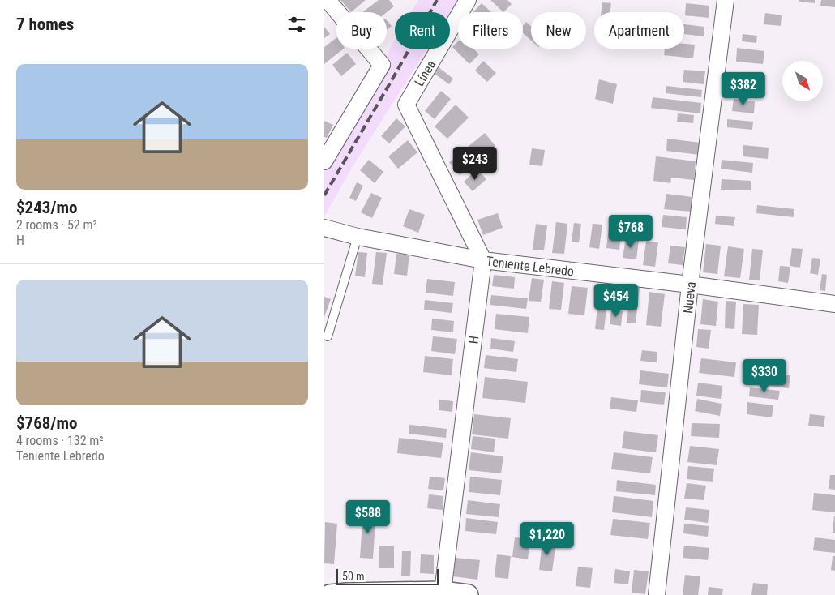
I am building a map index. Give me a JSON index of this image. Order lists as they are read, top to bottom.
{
  "streets": {
    "street": [
      "Línea",
      "Teniente Lebredo",
      "Nueva",
      "H"
    ]
  },
  "crossings": [
    ["Línea", "Teniente Lebredo"],
    ["Línea", "H"],
    ["Teniente Lebredo", "Nueva"],
    ["Teniente Lebredo", "H"]
  ],
  "scale_bar": "50 m",
  "north": "bottom right",
  "page": {
    "heading": "7 homes",
    "chip": [
      "Buy",
      "Rent",
      "Filters",
      "New",
      "Apartment"
    ],
    "list": [
      {
        "name": "$243/mo",
        "note": "2 rooms · 52 m² · H"
      },
      {
        "name": "$768/mo",
        "note": "4 rooms · 132 m² · Teniente Lebredo"
      }
    ],
    "price": [
      "$382",
      "$243",
      "$768",
      "$454",
      "$330",
      "$588",
      "$1,220"
    ],
    "scale": "50 m"
  }
}
